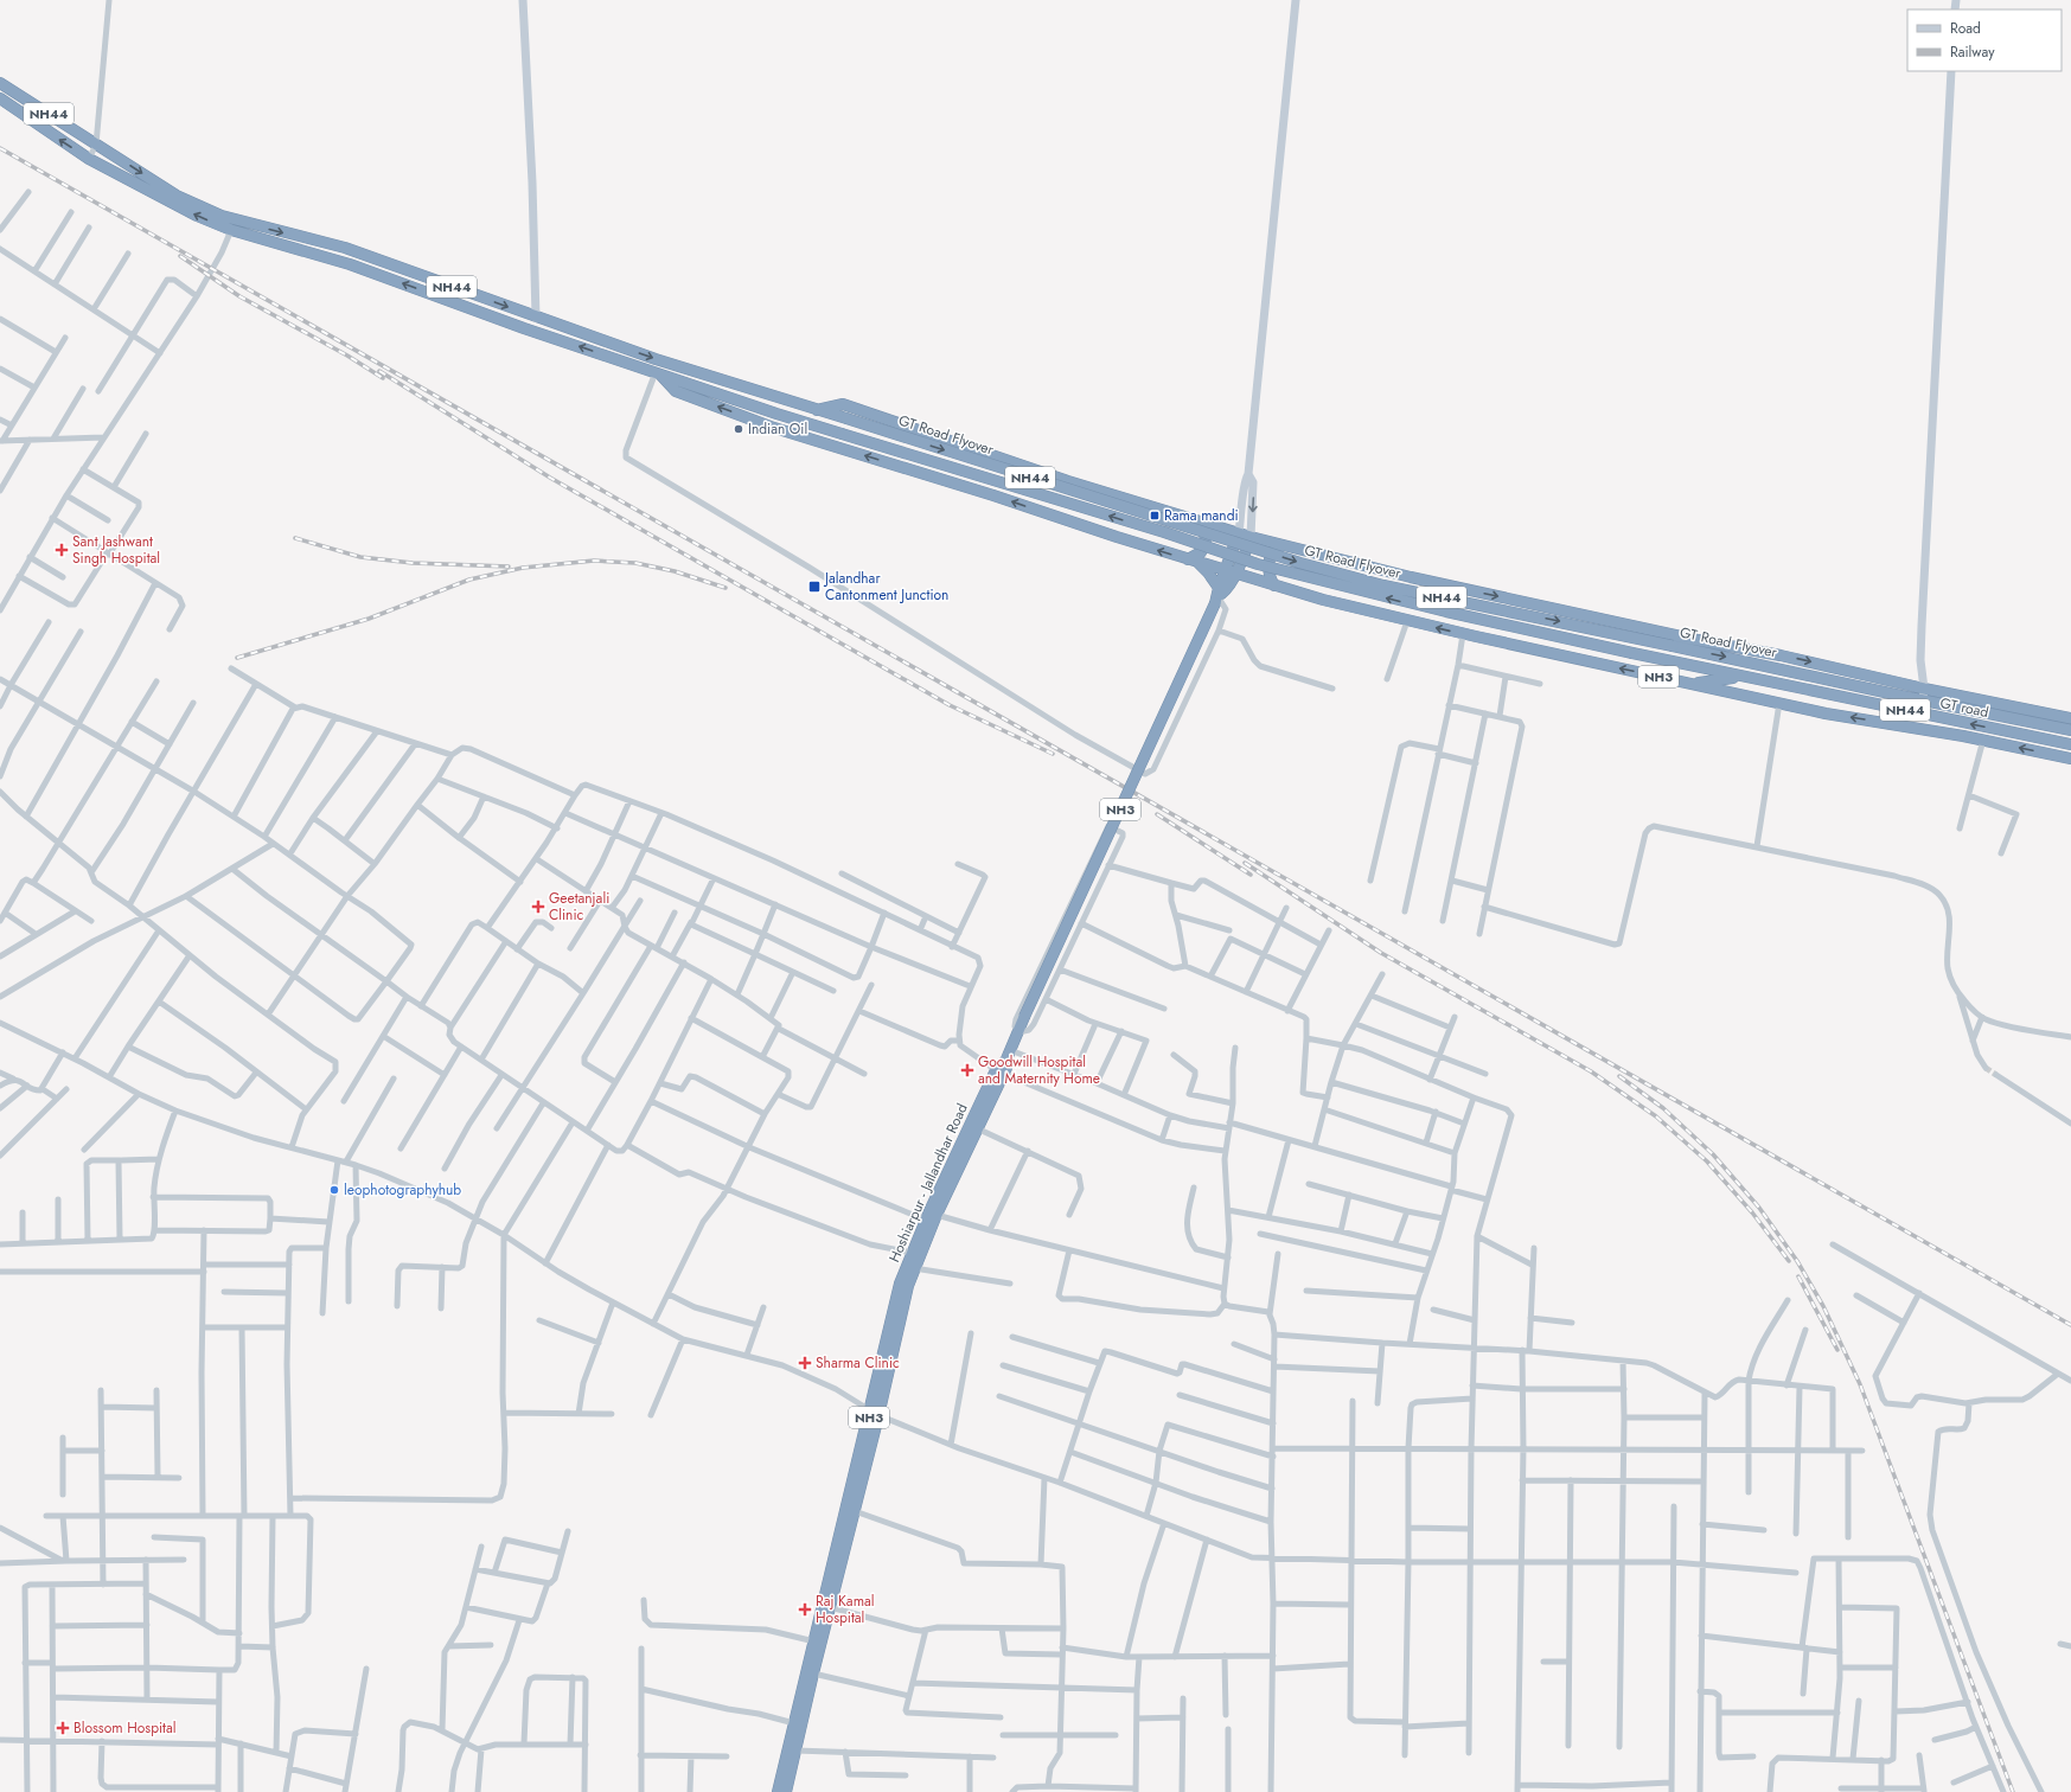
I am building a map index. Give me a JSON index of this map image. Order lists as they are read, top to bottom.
{
  "streets": {
    "highway": [
      "NH44",
      "GT Road Flyover",
      "NH3",
      "GT road",
      "Hoshiarpur - Jallandhar Road"
    ]
  },
  "crossings": [
    ["NH44", "GT Road Flyover"],
    ["GT Road Flyover", "GT road"],
    ["NH3", "Hoshiarpur - Jallandhar Road"]
  ],
  "places": {
    "other": ["Indian Oil", "leophotographyhub"],
    "transit": ["Rama mandi", "Jalandhar Cantonment Junction"],
    "health": [
      "Sant Jashwant Singh Hospital",
      "Geetanjali Clinic",
      "Goodwill Hospital and Maternity Home",
      "Sharma Clinic",
      "Raj Kamal Hospital",
      "Blossom Hospital"
    ]
  },
  "legend": ["Road", "Railway"]
}
